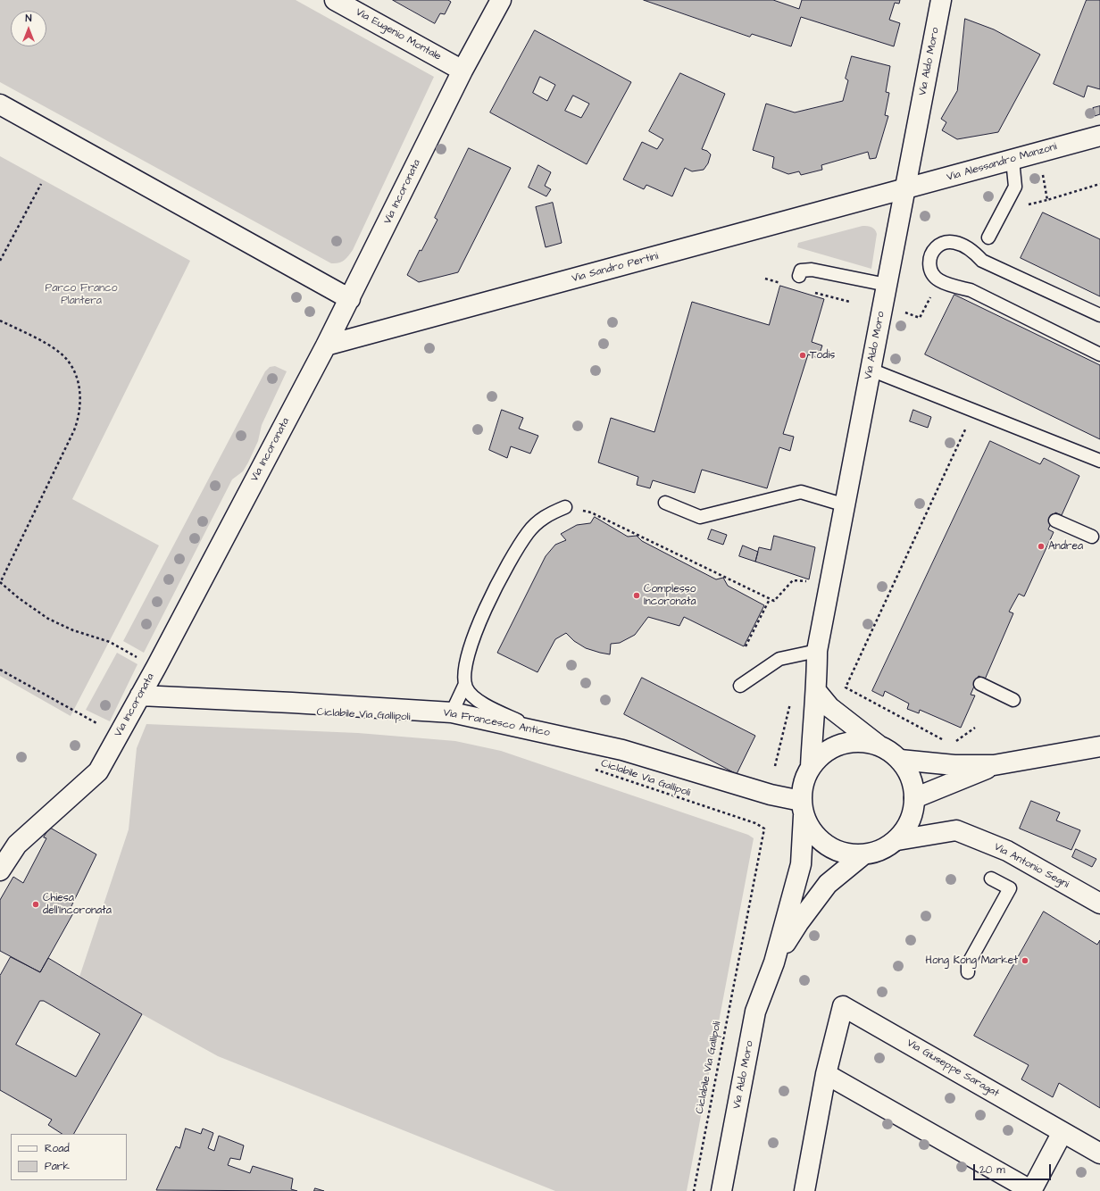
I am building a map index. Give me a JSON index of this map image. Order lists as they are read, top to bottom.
{
  "streets": {
    "street": [
      "Via Eugenio Montale",
      "Via Aldo Moro",
      "Via Alessandro Manzoni",
      "Via Incoronata",
      "Via Sandro Pertini",
      "Via Francesco Antico",
      "Via Antonio Segni",
      "Via Giuseppe Saragat"
    ],
    "path": ["Ciclabile Via Gallipoli"]
  },
  "crossings": [
    ["Via Eugenio Montale", "Via Incoronata"],
    ["Via Aldo Moro", "Via Alessandro Manzoni"],
    ["Via Aldo Moro", "Via Sandro Pertini"],
    ["Via Aldo Moro", "Via Francesco Antico"],
    ["Via Aldo Moro", "Via Antonio Segni"],
    ["Via Alessandro Manzoni", "Via Sandro Pertini"],
    ["Via Incoronata", "Via Sandro Pertini"],
    ["Via Incoronata", "Via Francesco Antico"],
    ["Via Francesco Antico", "Via Antonio Segni"]
  ],
  "parks": ["Parco Franco Plantera"],
  "places": [
    "Todis",
    "Andrea",
    "Complesso Incoronata",
    "Chiesa dell'Incoronata",
    "Hong Kong Market"
  ],
  "legend": ["Road", "Park"],
  "scale_bar": "20 m",
  "north": "top"
}
